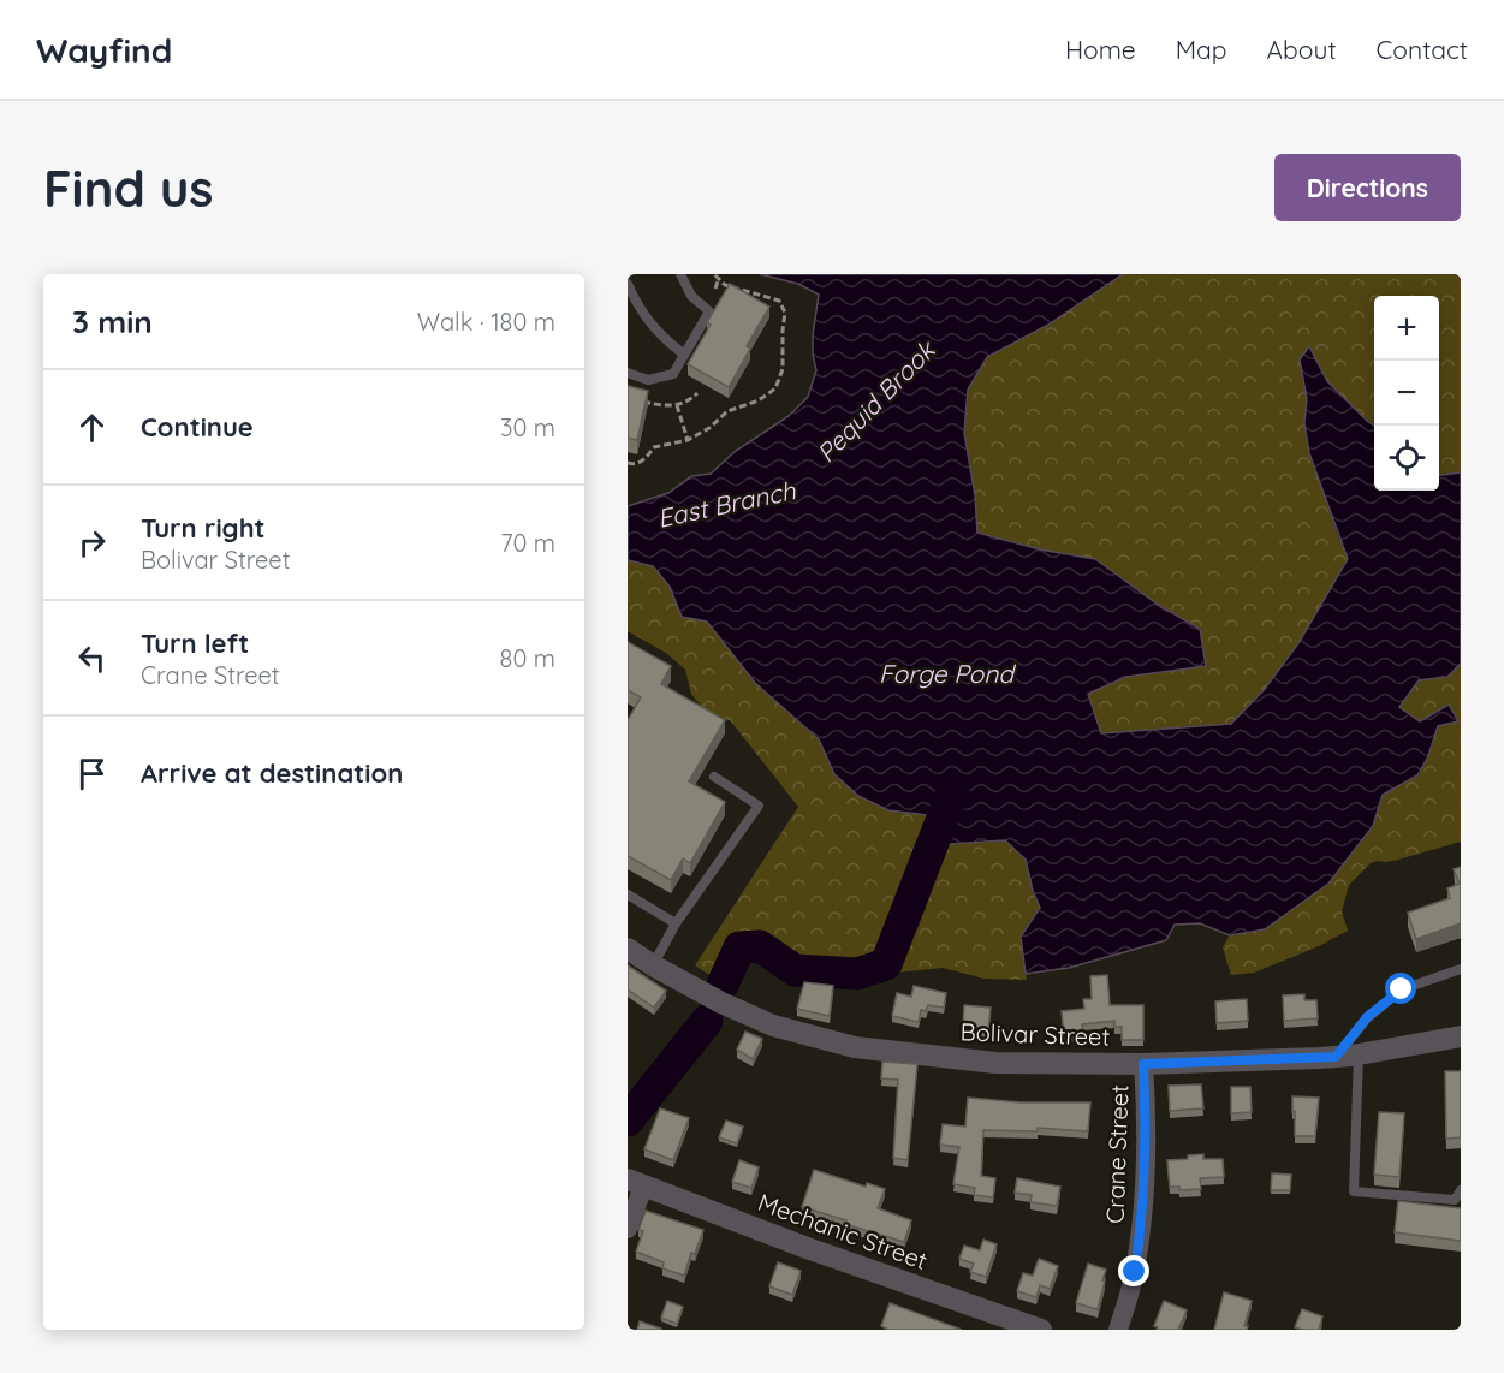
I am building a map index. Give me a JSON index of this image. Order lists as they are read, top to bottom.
{
  "streets": {
    "street": ["Bolivar Street", "Crane Street", "Mechanic Street"]
  },
  "crossings": [
    ["Bolivar Street", "Crane Street"]
  ],
  "water": ["Pequid Brook", "East Branch", "Forge Pond"],
  "page": {
    "header": "Wayfind",
    "nav": [
      "Home",
      "Map",
      "About",
      "Contact"
    ],
    "buttons": "Directions",
    "title": "Find us",
    "heading": ["3 min", "Walk · 180 m"],
    "map_buttons": ["+", "−"],
    "list": [
      ["Continue", "30 m"],
      ["Turn right", "Bolivar Street", "70 m"],
      ["Turn left", "Crane Street", "80 m"],
      "Arrive at destination"
    ]
  }
}
